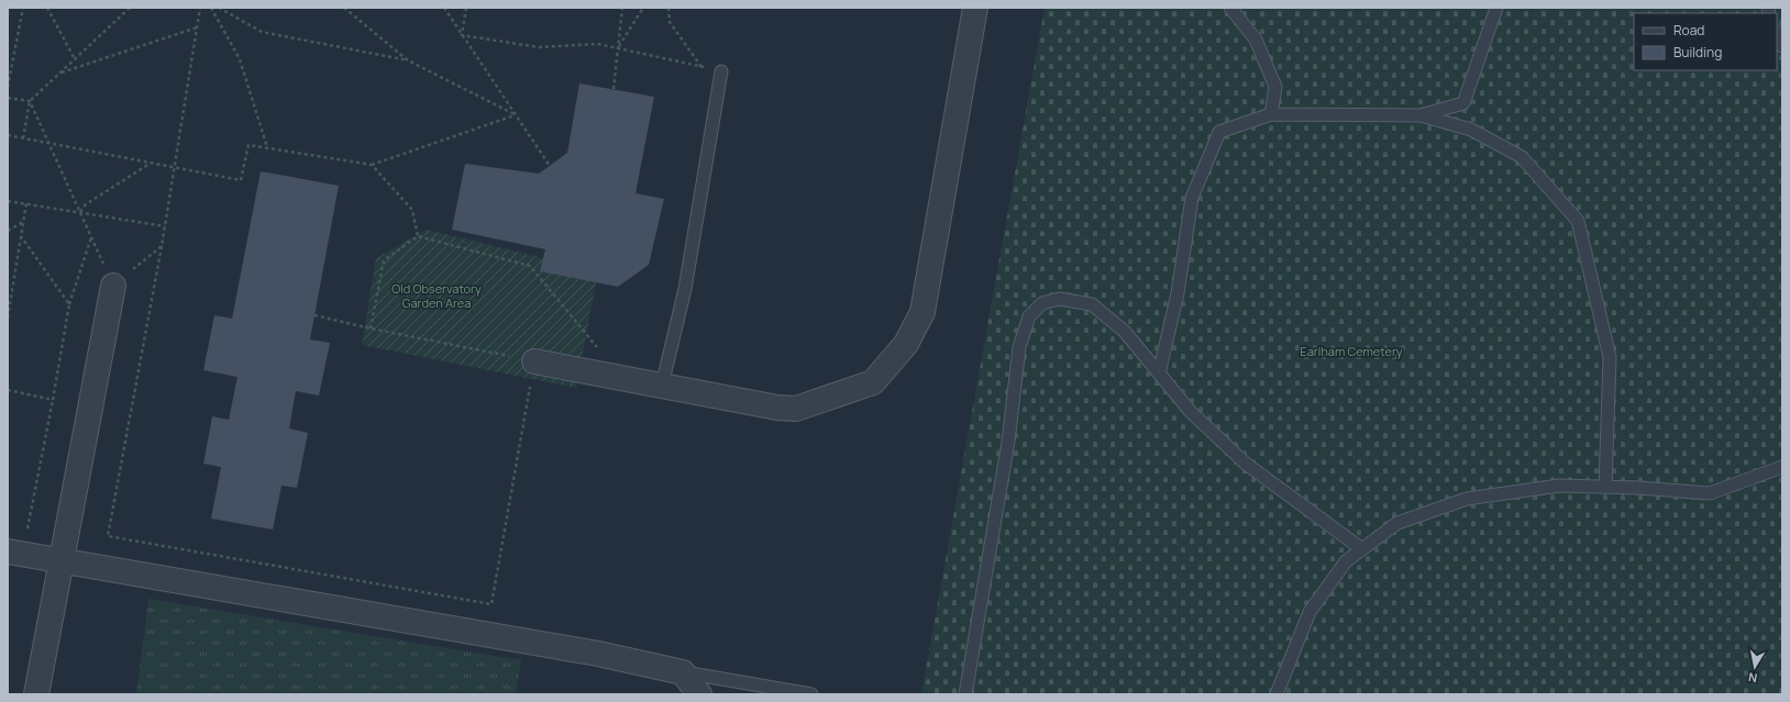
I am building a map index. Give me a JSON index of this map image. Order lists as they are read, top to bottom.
{
  "parks": ["Old Observatory Garden Area", "Earlham Cemetery"],
  "legend": ["Road", "Building"],
  "north": "bottom"
}
